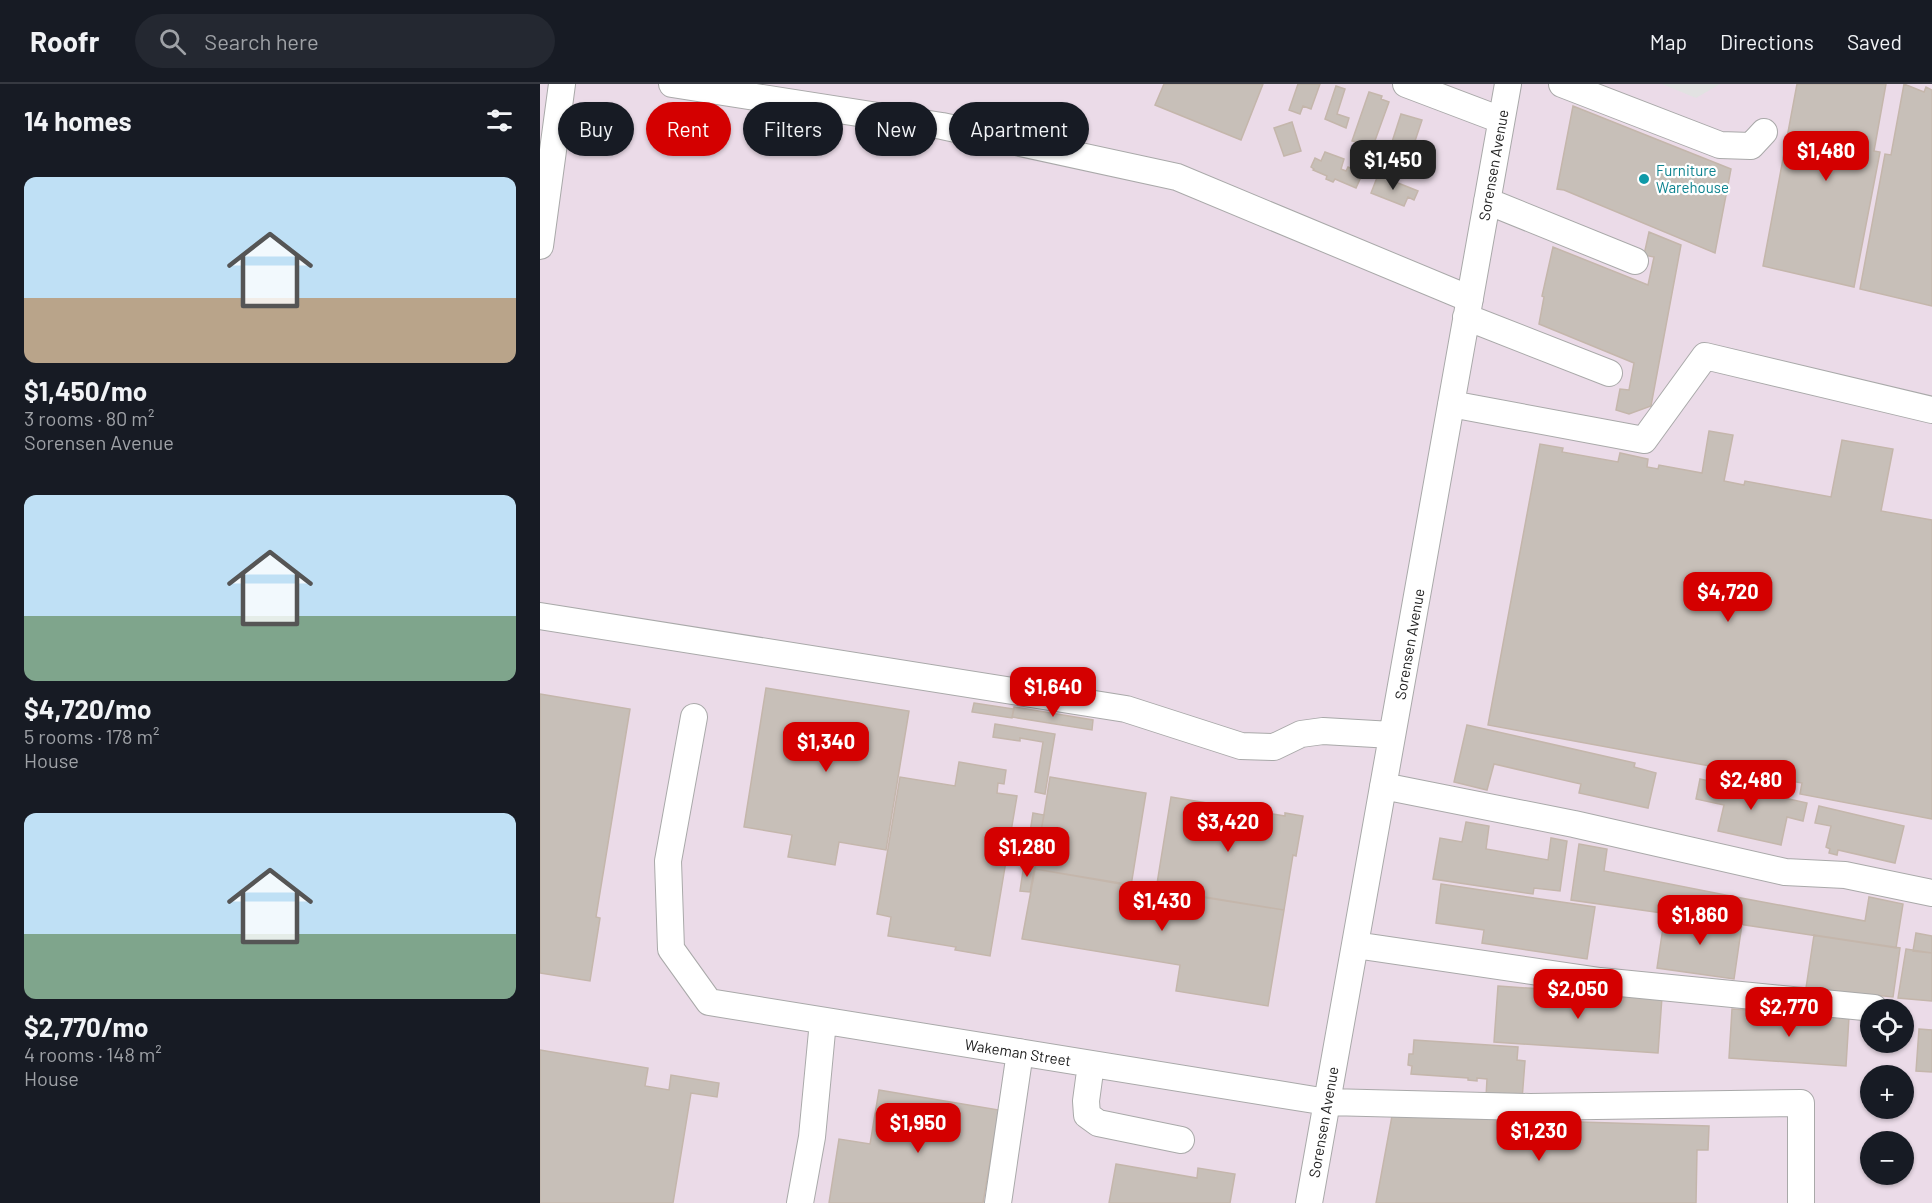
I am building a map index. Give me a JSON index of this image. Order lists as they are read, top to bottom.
{
  "streets": {
    "street": ["Sorensen Avenue", "Wakeman Street"]
  },
  "crossings": [
    ["Sorensen Avenue", "Wakeman Street"]
  ],
  "places": ["Furniture Warehouse"],
  "page": {
    "header": "Roofr",
    "search": "Search here",
    "nav": ["Map", "Directions", "Saved"],
    "heading": "14 homes",
    "chip": [
      "Buy",
      "Rent",
      "Filters",
      "New",
      "Apartment"
    ],
    "price": [
      "$1,480",
      "$1,450",
      "$4,720",
      "$1,640",
      "$1,340",
      "$2,480",
      "$3,420",
      "$1,280",
      "$1,430",
      "$1,860",
      "$2,050",
      "$2,770",
      "$1,950",
      "$1,230"
    ],
    "list": [
      {
        "name": "$1,450/mo",
        "note": "3 rooms · 80 m² · Sorensen Avenue"
      },
      {
        "name": "$4,720/mo",
        "note": "5 rooms · 178 m² · House"
      },
      {
        "name": "$2,770/mo",
        "note": "4 rooms · 148 m² · House"
      }
    ],
    "map_buttons": ["+", "−"]
  }
}
